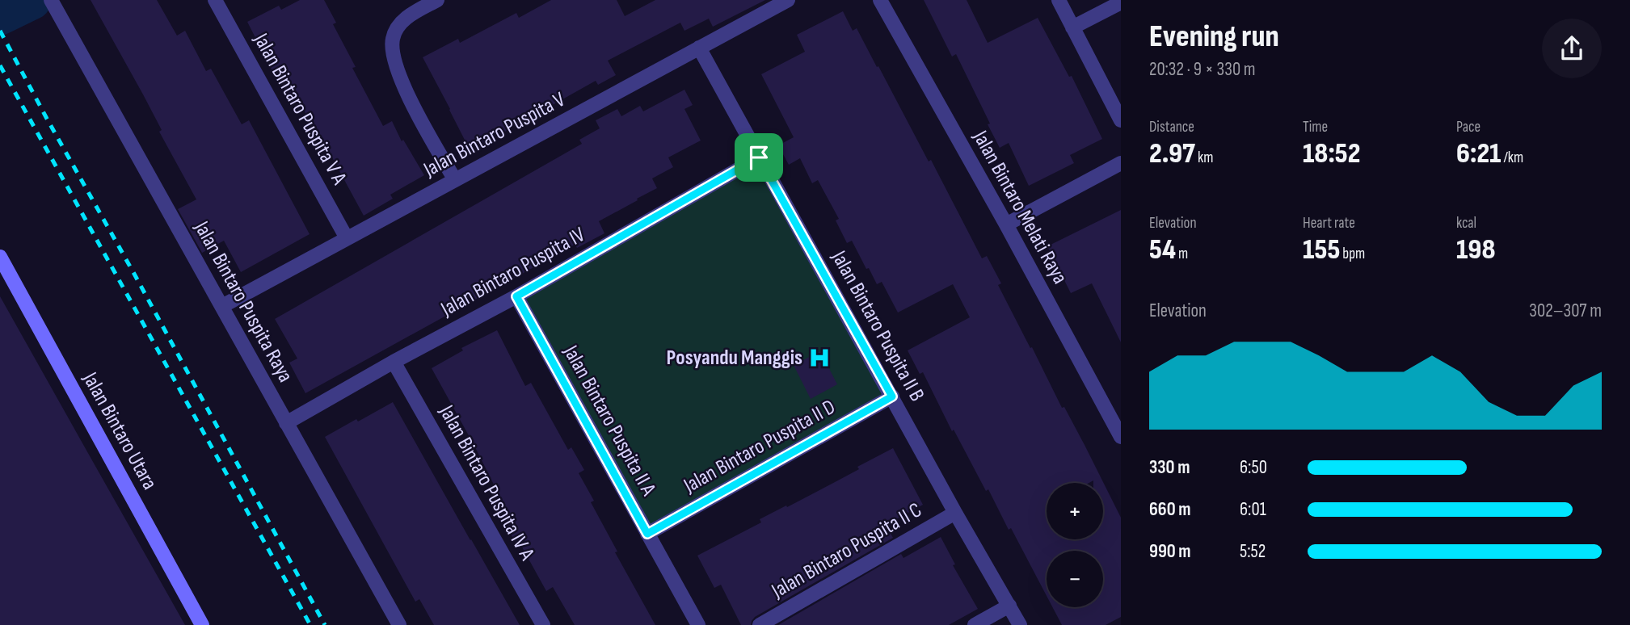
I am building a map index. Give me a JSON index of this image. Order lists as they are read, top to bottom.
{
  "streets": {
    "main road": ["Jalan Bintaro Utara"],
    "street": [
      "Jalan Bintaro Puspita V A",
      "Jalan Bintaro Puspita V",
      "Jalan Bintaro Melati Raya",
      "Jalan Bintaro Puspita IV",
      "Jalan Bintaro Puspita Raya",
      "Jalan Bintaro Puspita II B",
      "Jalan Bintaro Puspita II A",
      "Jalan Bintaro Puspita II D",
      "Jalan Bintaro Puspita IV A",
      "Jalan Bintaro Puspita II C"
    ]
  },
  "crossings": [
    ["Jalan Bintaro Puspita V A", "Jalan Bintaro Puspita V"],
    ["Jalan Bintaro Puspita V", "Jalan Bintaro Puspita Raya"],
    ["Jalan Bintaro Puspita V", "Jalan Bintaro Puspita II B"],
    ["Jalan Bintaro Puspita IV", "Jalan Bintaro Puspita Raya"],
    ["Jalan Bintaro Puspita IV", "Jalan Bintaro Puspita II B"],
    ["Jalan Bintaro Puspita IV", "Jalan Bintaro Puspita II A"],
    ["Jalan Bintaro Puspita IV", "Jalan Bintaro Puspita IV A"],
    ["Jalan Bintaro Puspita II B", "Jalan Bintaro Puspita II D"],
    ["Jalan Bintaro Puspita II B", "Jalan Bintaro Puspita II C"],
    ["Jalan Bintaro Puspita II A", "Jalan Bintaro Puspita II D"]
  ],
  "places": {
    "hospital": ["Posyandu Manggis"]
  },
  "page": {
    "heading": ["Evening run", "20:32 · 9 × 330 m"],
    "stats": [
      ["Distance", "2.97 km"],
      ["Time", "18:52"],
      ["Pace", "6:21 /km"],
      ["Elevation", "54 m"],
      ["Heart rate", "155 bpm"],
      ["kcal", "198"]
    ],
    "chart": ["Elevation", "302–307 m"],
    "list": [
      {
        "name": "330 m",
        "note": "6:50"
      },
      {
        "name": "660 m",
        "note": "6:01"
      },
      {
        "name": "990 m",
        "note": "5:52"
      }
    ],
    "map_buttons": ["+", "−"]
  }
}
